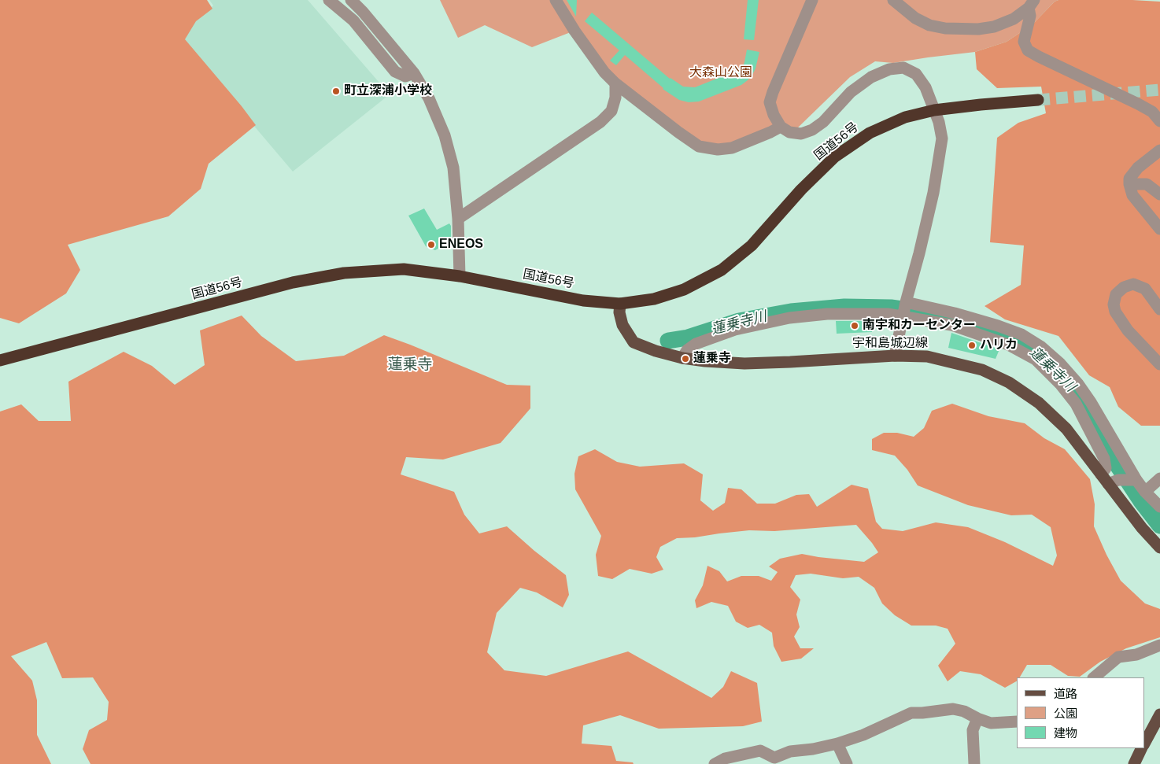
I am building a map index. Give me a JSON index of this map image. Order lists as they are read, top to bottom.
{
  "streets": {
    "highway": ["国道56号"],
    "main road": ["宇和島城辺線"]
  },
  "crossings": [
    ["国道56号", "宇和島城辺線"]
  ],
  "districts": ["蓮乗寺"],
  "water": ["蓮乗寺川"],
  "parks": ["大森山公園"],
  "places": [
    "町立深浦小学校",
    "ENEOS",
    "南宇和カーセンター",
    "ハリカ",
    "蓮乗寺"
  ],
  "legend": ["道路", "公園", "建物"]
}
